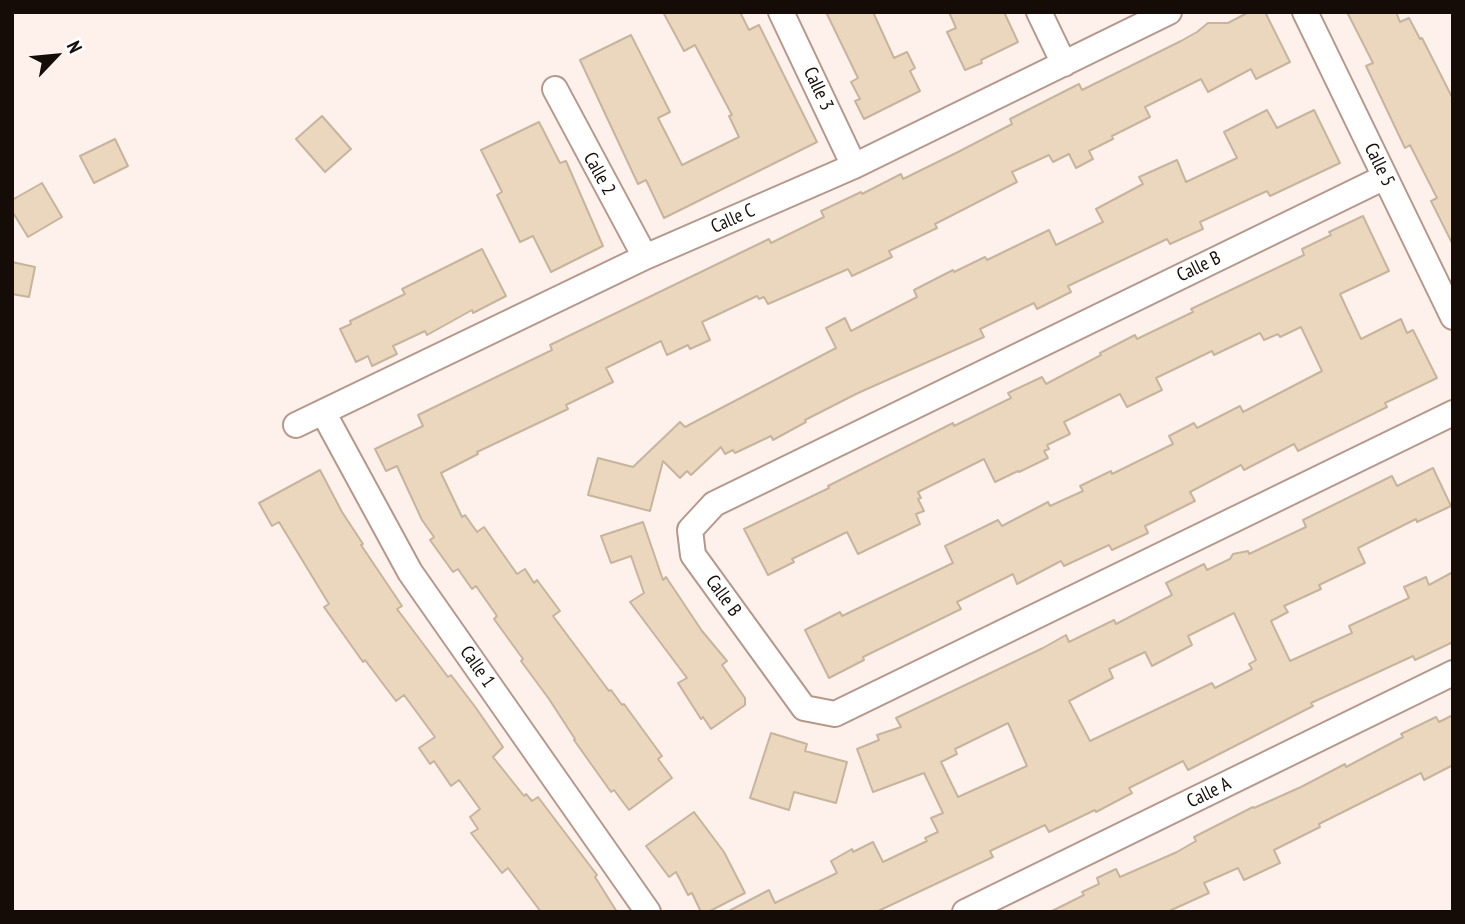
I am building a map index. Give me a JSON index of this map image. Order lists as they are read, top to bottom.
{
  "streets": {
    "street": [
      "Calle 3",
      "Calle 5",
      "Calle 2",
      "Calle C",
      "Calle B",
      "Calle 1",
      "Calle A"
    ]
  },
  "crossings": [
    ["Calle 3", "Calle C"],
    ["Calle 5", "Calle B"],
    ["Calle 2", "Calle C"],
    ["Calle C", "Calle 1"]
  ],
  "north": "top right"
}
